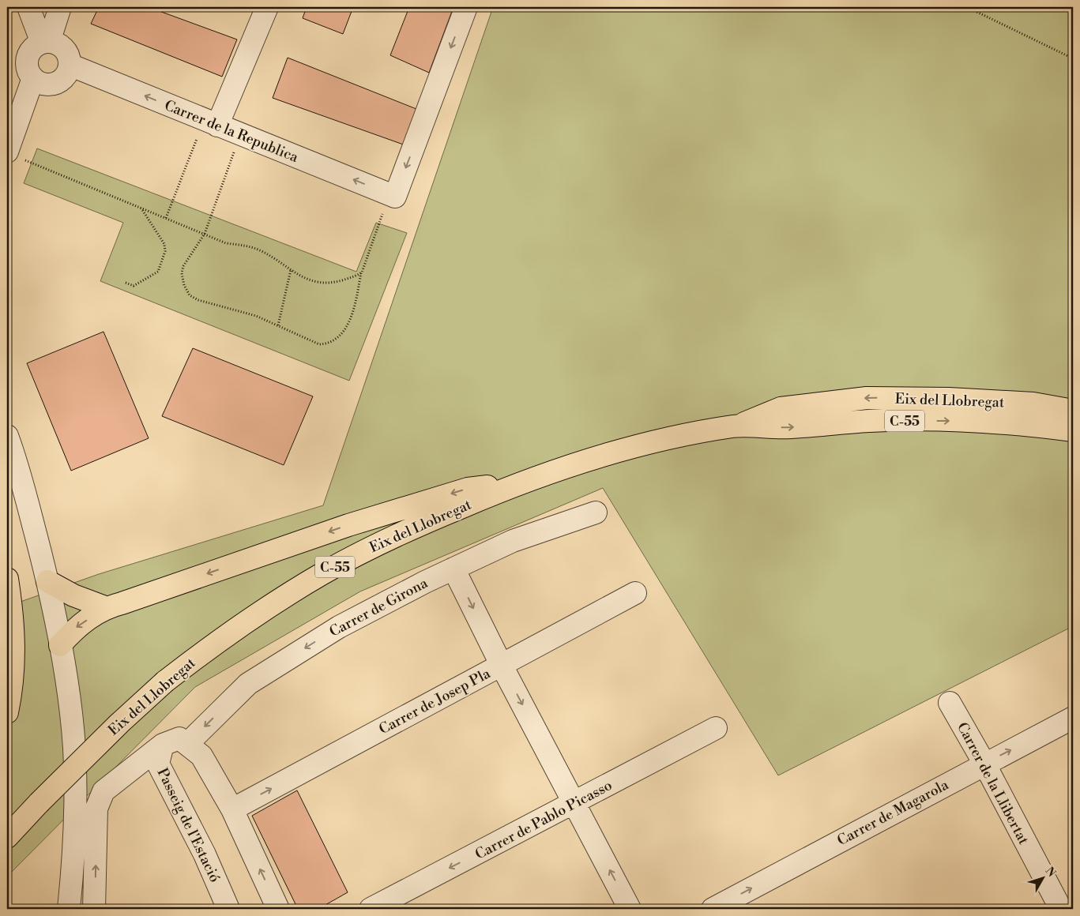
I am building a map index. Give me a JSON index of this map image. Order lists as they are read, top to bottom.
{
  "streets": {
    "highway": ["Eix del Llobregat", "C-55"],
    "street": [
      "Carrer de la Republica",
      "Carrer de Girona",
      "Carrer de Josep Pla",
      "Carrer de la Llibertat",
      "Carrer de Magarola",
      "Carrer de Pablo Picasso",
      "Passeig de l'Estació"
    ]
  },
  "crossings": [
    ["Carrer de la Llibertat", "Carrer de Magarola"]
  ],
  "one_way": [
    "Carrer de la Republica",
    "Carrer de Girona",
    "Carrer de Josep Pla",
    "Carrer de Magarola",
    "Carrer de Pablo Picasso"
  ],
  "north": "top right"
}
